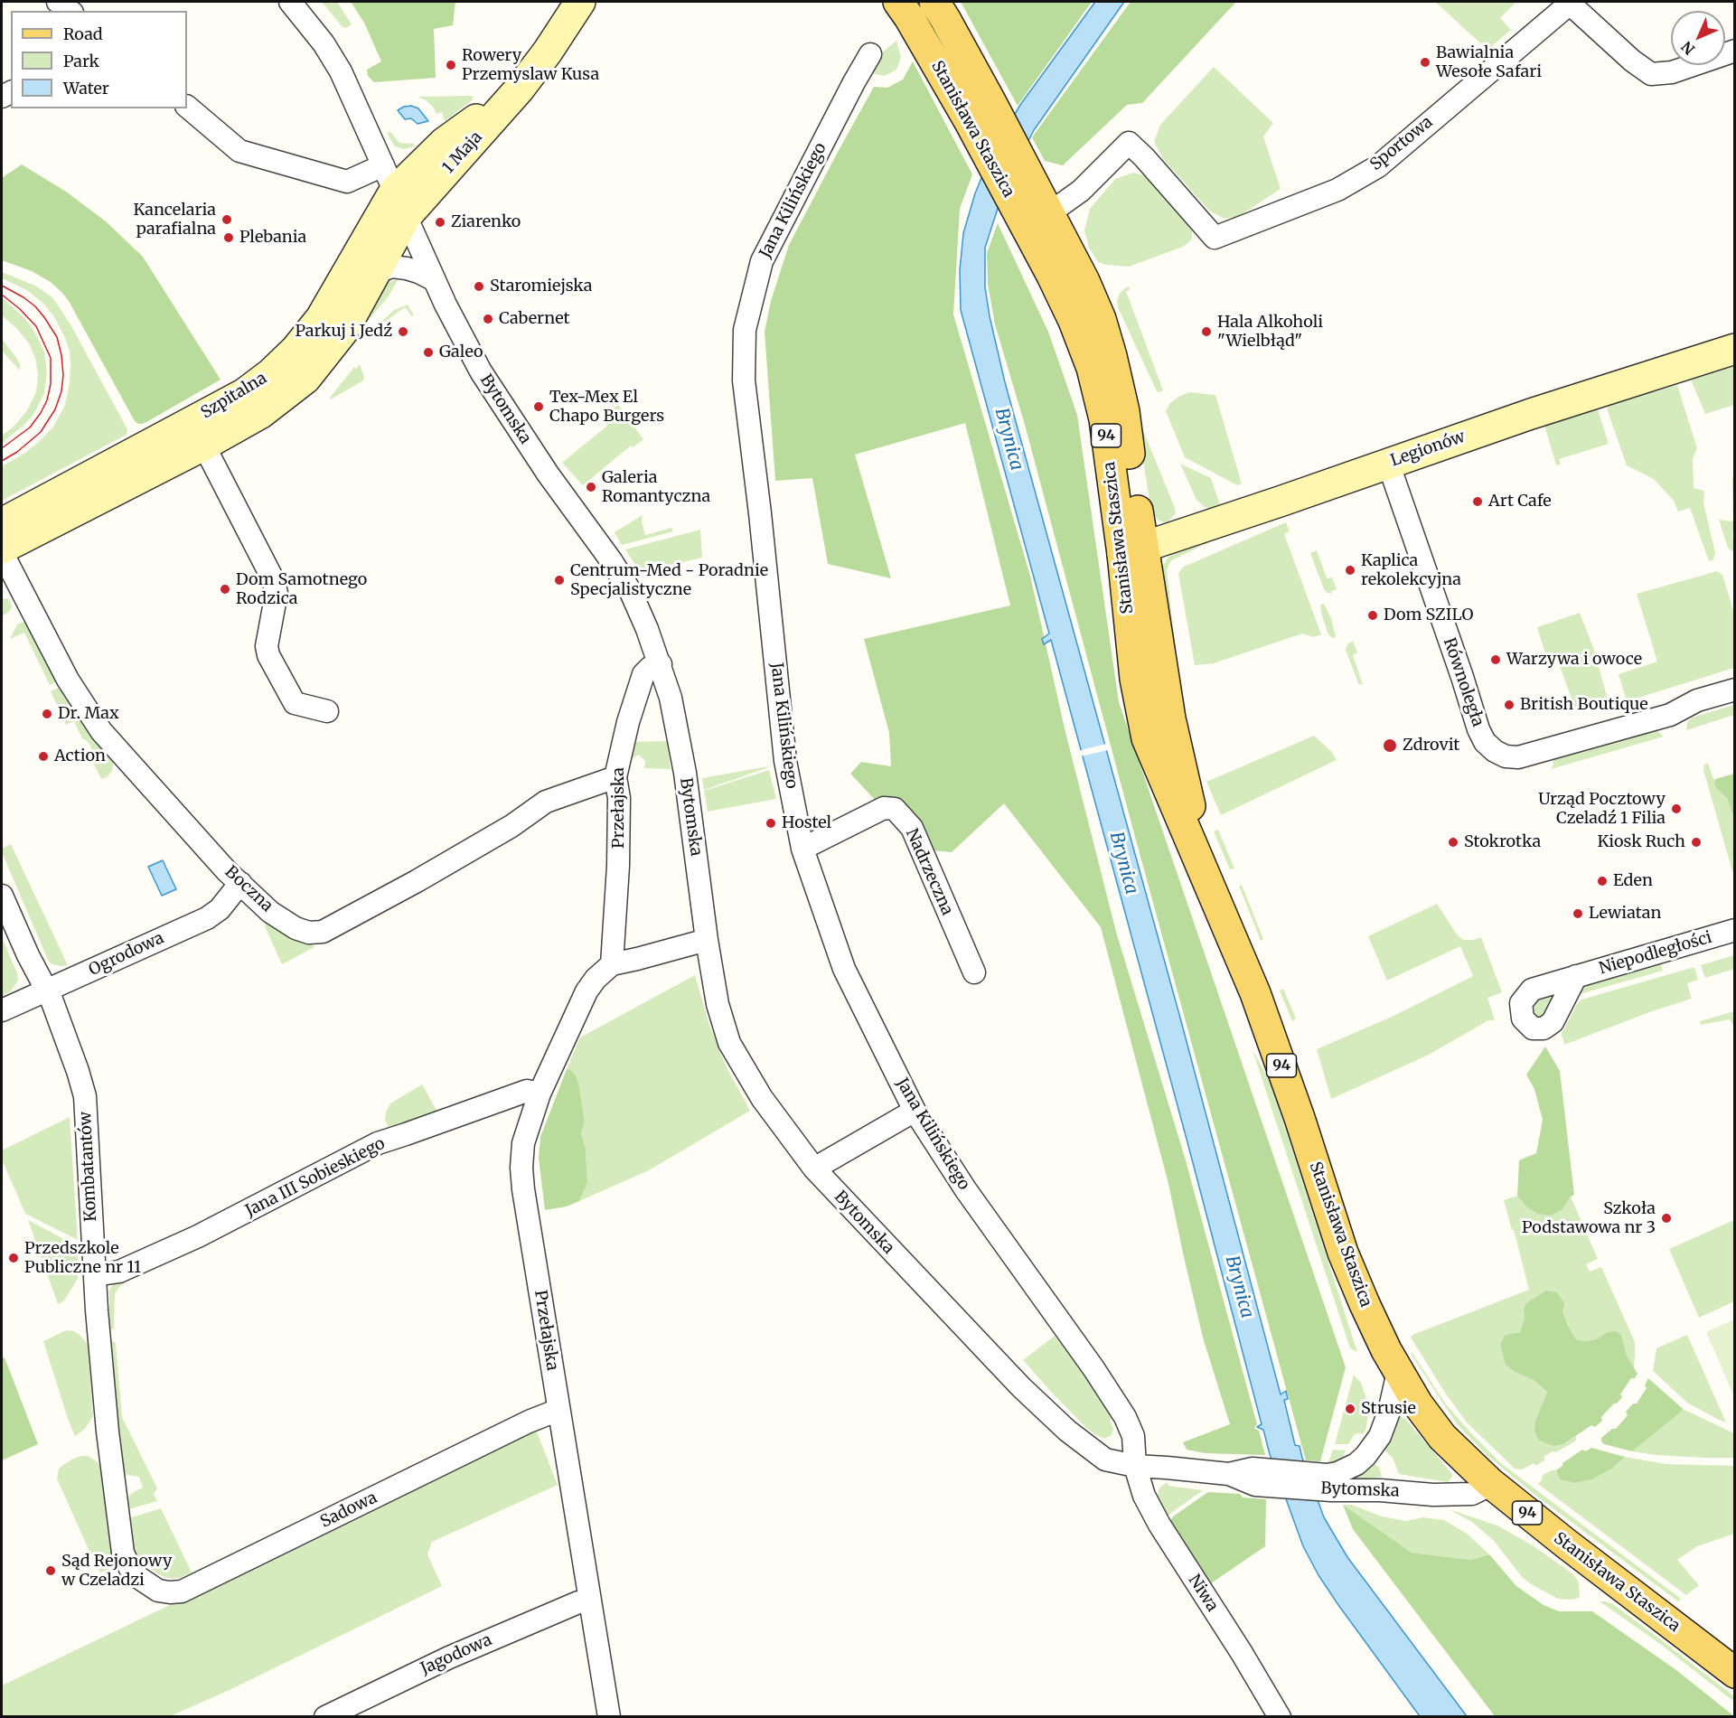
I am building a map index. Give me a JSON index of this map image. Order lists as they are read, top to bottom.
{
  "streets": {
    "main road": ["Stanisława Staszica", "94"],
    "street": [
      "Sportowa",
      "1 Maja",
      "Jana Kilińskiego",
      "Szpitalna",
      "Bytomska",
      "Legionów",
      "Równoległa",
      "Przełajska",
      "Nadrzeczna",
      "Boczna",
      "Niepodległości",
      "Ogrodowa",
      "Kombatantów",
      "Jana III Sobieskiego",
      "Sadowa",
      "Niwa",
      "Jagodowa"
    ]
  },
  "crossings": [
    ["Stanisława Staszica", "Sportowa"],
    ["Stanisława Staszica", "Bytomska"],
    ["Stanisława Staszica", "Legionów"],
    ["1 Maja", "Szpitalna"],
    ["1 Maja", "Bytomska"],
    ["Jana Kilińskiego", "Bytomska"],
    ["Jana Kilińskiego", "Nadrzeczna"],
    ["Jana Kilińskiego", "Niwa"],
    ["Szpitalna", "Bytomska"],
    ["Szpitalna", "Boczna"],
    ["Bytomska", "Przełajska"],
    ["Bytomska", "Niwa"],
    ["Legionów", "Równoległa"],
    ["Przełajska", "Boczna"],
    ["Przełajska", "Jana III Sobieskiego"],
    ["Przełajska", "Sadowa"],
    ["Przełajska", "Jagodowa"],
    ["Boczna", "Ogrodowa"],
    ["Ogrodowa", "Kombatantów"],
    ["Kombatantów", "Jana III Sobieskiego"],
    ["Kombatantów", "Sadowa"]
  ],
  "water": ["Brynica"],
  "places": [
    "Bawialnia Wesołe Safari",
    "Rowery Przemyslaw Kusa",
    "Kancelaria parafialna",
    "Ziarenko",
    "Plebania",
    "Staromiejska",
    "Cabernet",
    "Parkuj i Jedź",
    "Hala Alkoholi \"Wielbłąd\"",
    "Galeo",
    "Tex-Mex El Chapo Burgers",
    "Galeria Romantyczna",
    "Art Cafe",
    "Kaplica rekolekcyjna",
    "Centrum-Med - Poradnie Specjalistyczne",
    "Dom Samotnego Rodzica",
    "Dom SZILO",
    "Warzywa i owoce",
    "British Boutique",
    "Dr. Max",
    "Zdrovit",
    "Action",
    "Urząd Pocztowy Czeladź 1 Filia",
    "Hostel",
    "Stokrotka",
    "Kiosk Ruch",
    "Eden",
    "Lewiatan",
    "Szkoła Podstawowa nr 3",
    "Przedszkole Publiczne nr 11",
    "Strusie",
    "Sąd Rejonowy w Czeladzi"
  ],
  "legend": ["Road", "Park", "Water"],
  "north": "bottom left"
}
